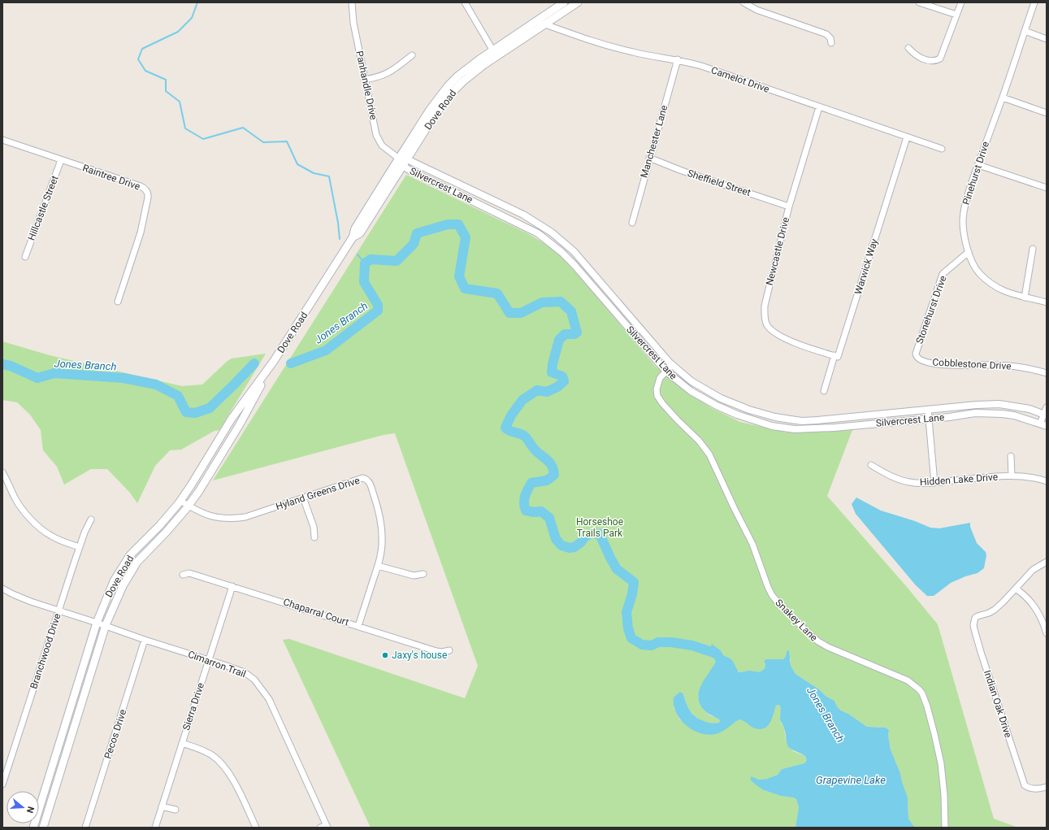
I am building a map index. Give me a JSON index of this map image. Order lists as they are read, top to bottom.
{
  "streets": {
    "main road": ["Dove Road"],
    "street": [
      "Camelot Drive",
      "Panhandle Drive",
      "Manchester Lane",
      "Pinehurst Drive",
      "Raintree Drive",
      "Sheffield Street",
      "Silvercrest Lane",
      "Hillcastle Street",
      "Newcastle Drive",
      "Warwick Way",
      "Stonehurst Drive",
      "Cobblestone Drive",
      "Hidden Lake Drive",
      "Hyland Greens Drive",
      "Chaparral Court",
      "Snakey Lane",
      "Branchwood Drive",
      "Cimarron Trail",
      "Indian Oak Drive",
      "Sierra Drive",
      "Pecos Drive"
    ]
  },
  "crossings": [
    ["Camelot Drive", "Dove Road"],
    ["Camelot Drive", "Manchester Lane"],
    ["Camelot Drive", "Newcastle Drive"],
    ["Camelot Drive", "Warwick Way"],
    ["Panhandle Drive", "Dove Road"],
    ["Panhandle Drive", "Silvercrest Lane"],
    ["Dove Road", "Silvercrest Lane"],
    ["Dove Road", "Hyland Greens Drive"],
    ["Dove Road", "Cimarron Trail"],
    ["Manchester Lane", "Sheffield Street"],
    ["Pinehurst Drive", "Stonehurst Drive"],
    ["Raintree Drive", "Hillcastle Street"],
    ["Sheffield Street", "Newcastle Drive"],
    ["Silvercrest Lane", "Snakey Lane"],
    ["Newcastle Drive", "Warwick Way"],
    ["Stonehurst Drive", "Cobblestone Drive"],
    ["Hyland Greens Drive", "Chaparral Court"],
    ["Chaparral Court", "Sierra Drive"],
    ["Branchwood Drive", "Cimarron Trail"],
    ["Cimarron Trail", "Sierra Drive"],
    ["Cimarron Trail", "Pecos Drive"]
  ],
  "water": ["Jones Branch", "Grapevine Lake"],
  "parks": ["Horseshoe Trails Park"],
  "places": ["Jaxy's house"],
  "north": "right"
}
